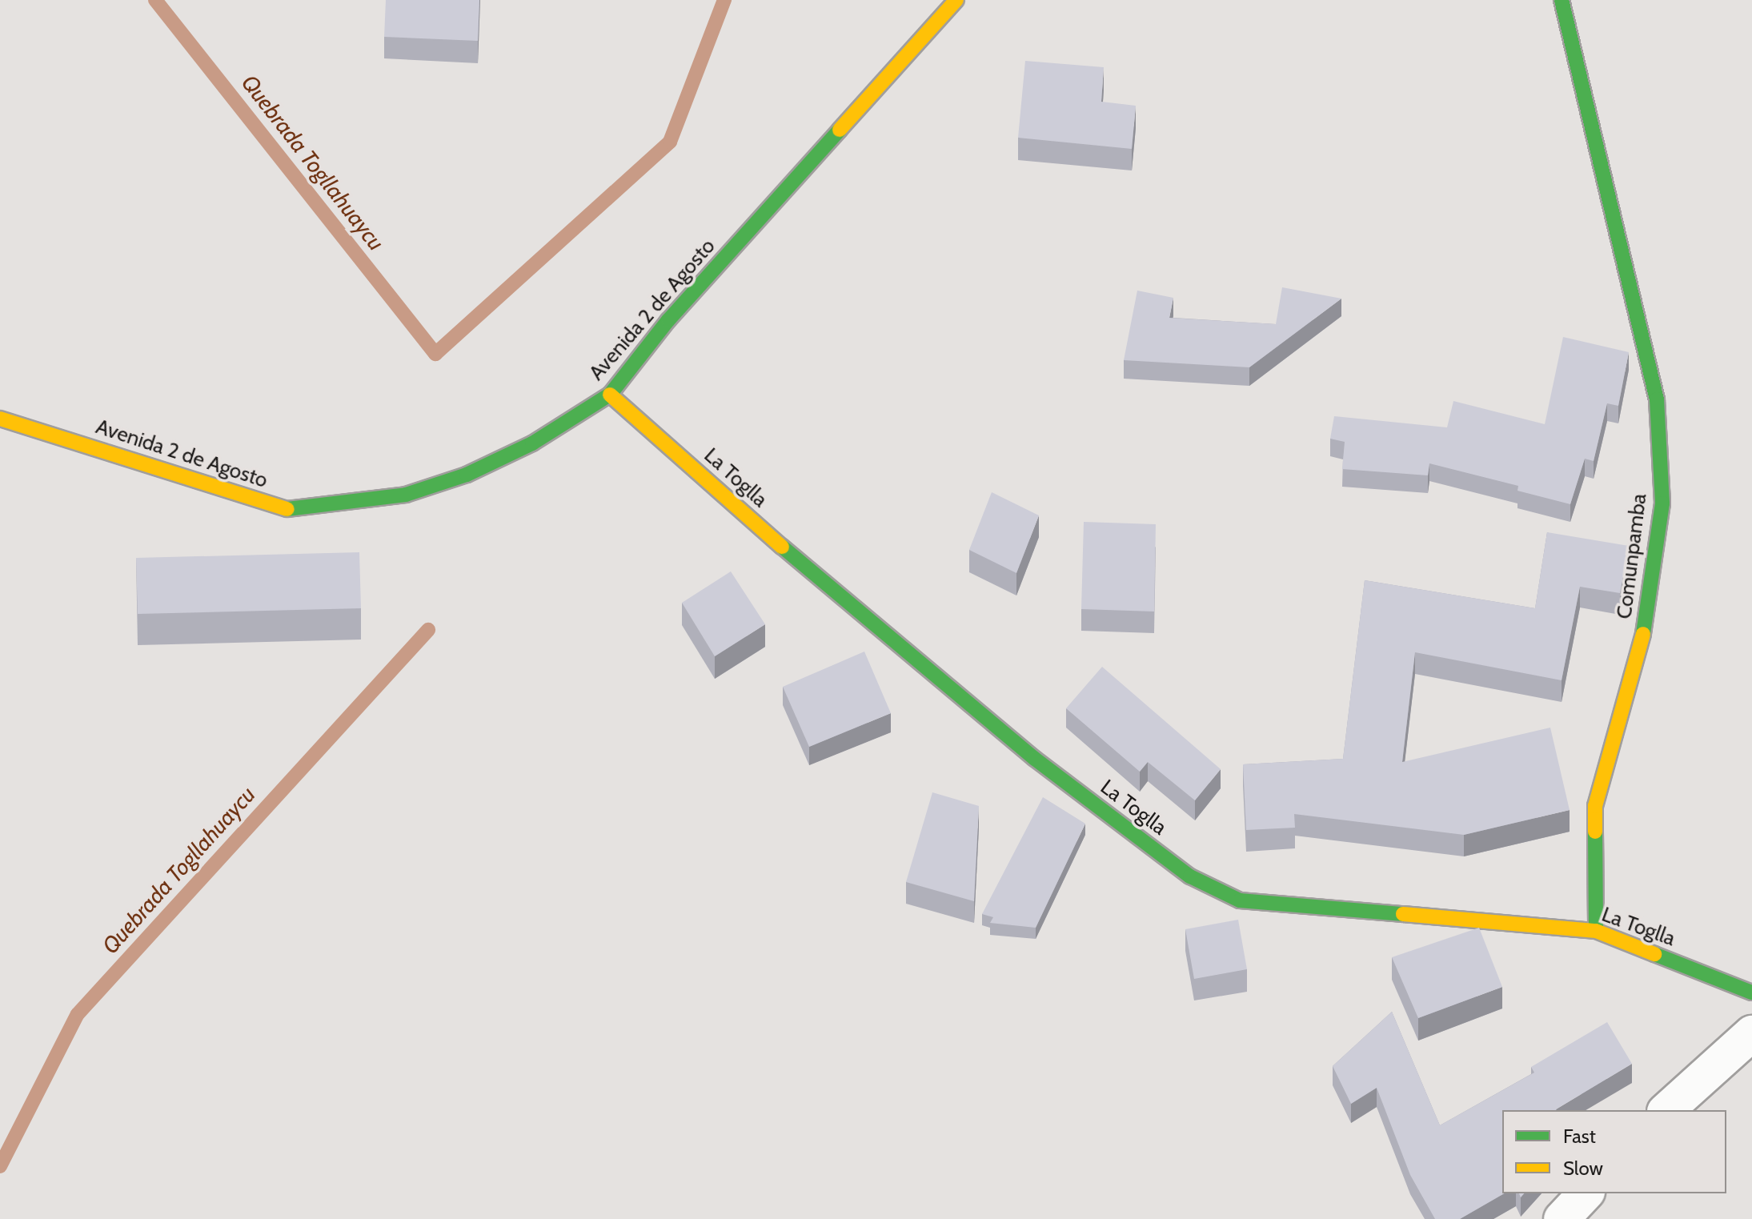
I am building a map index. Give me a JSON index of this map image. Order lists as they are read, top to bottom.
{
  "streets": {
    "street": ["Avenida 2 de Agosto", "La Toglla", "Comunpamba"]
  },
  "crossings": [
    ["Avenida 2 de Agosto", "La Toglla"],
    ["La Toglla", "Comunpamba"]
  ],
  "water": ["Quebrada Togllahuaycu"],
  "legend": ["Fast", "Slow"]
}
